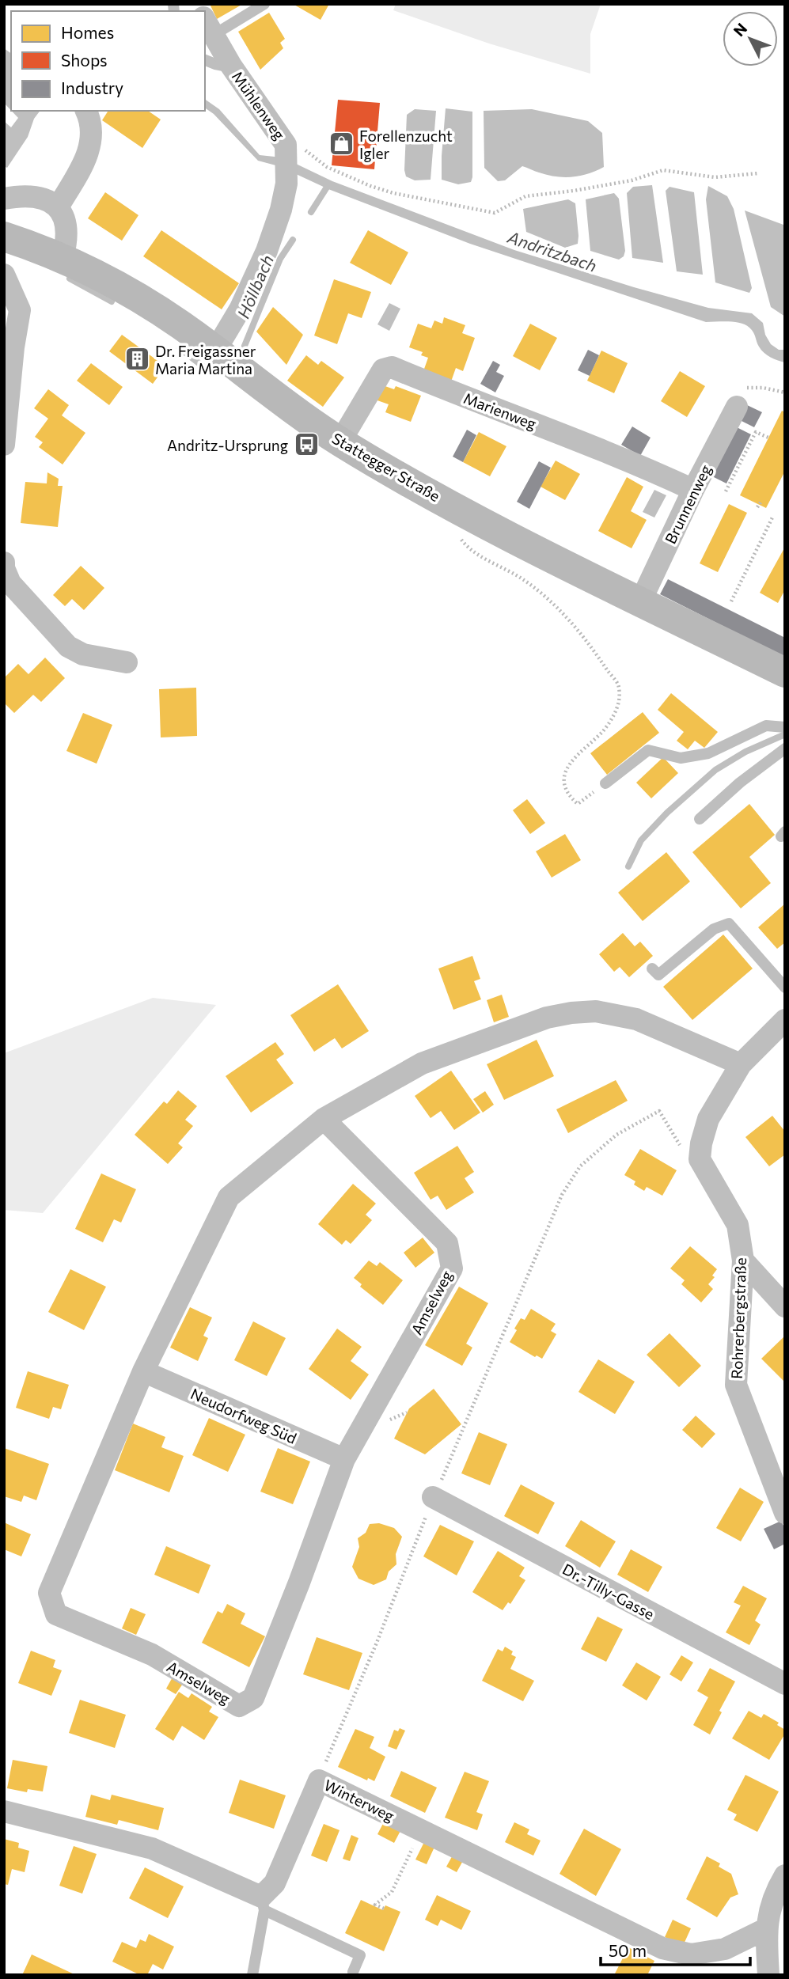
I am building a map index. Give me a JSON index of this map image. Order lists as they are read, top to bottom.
{
  "streets": {
    "main road": ["Stattegger Straße"],
    "street": [
      "Mühlenweg",
      "Marienweg",
      "Brunnenweg",
      "Amselweg",
      "Rohrerbergstraße",
      "Neudorfweg Süd",
      "Dr.-Tilly-Gasse",
      "Winterweg"
    ]
  },
  "crossings": [
    ["Mühlenweg", "Stattegger Straße"],
    ["Marienweg", "Stattegger Straße"],
    ["Marienweg", "Brunnenweg"],
    ["Stattegger Straße", "Brunnenweg"],
    ["Amselweg", "Neudorfweg Süd"]
  ],
  "water": ["Andritzbach", "Höllbach"],
  "places": {
    "shop": ["Forellenzucht Igler"],
    "building": ["Dr. Freigassner Maria Martina"],
    "bus stop": ["Andritz-Ursprung"]
  },
  "legend": ["Homes", "Shops", "Industry"],
  "scale_bar": "50 m",
  "north": "top left"
}
